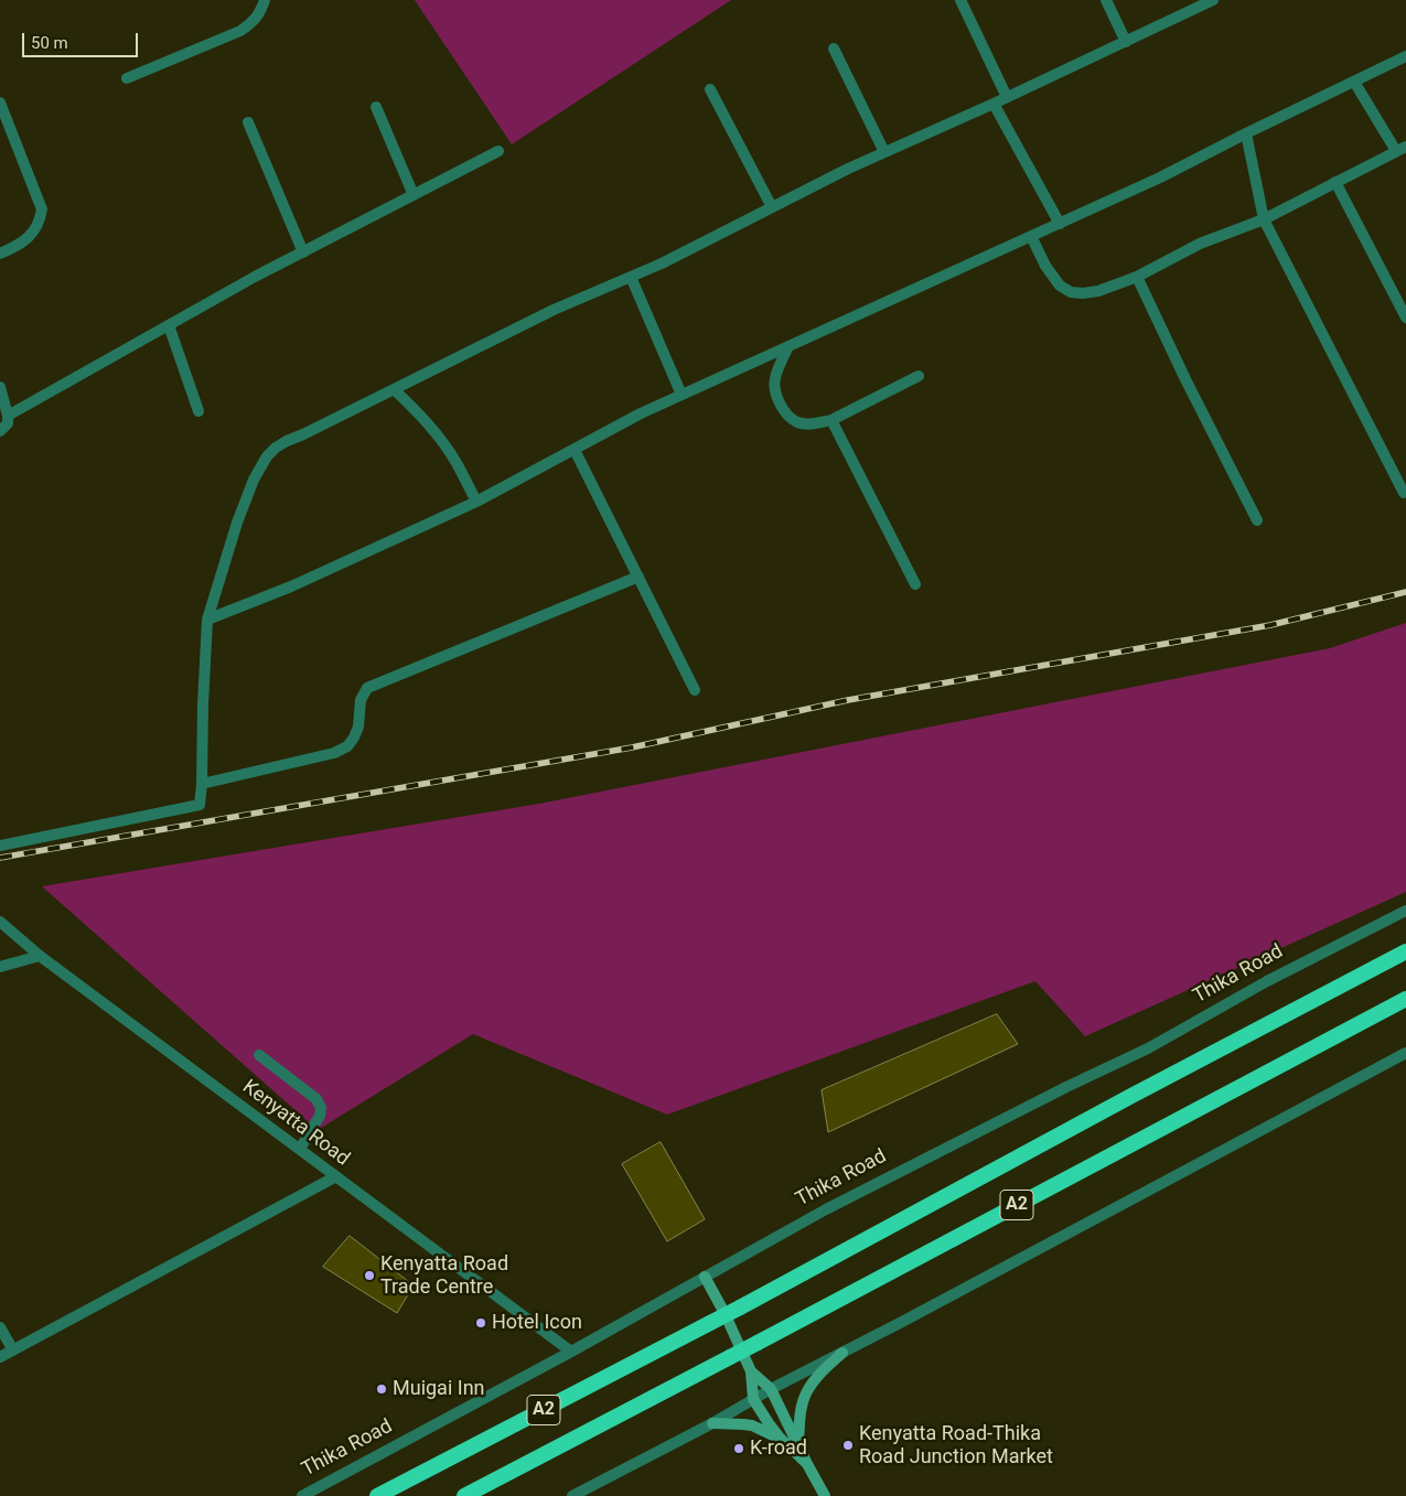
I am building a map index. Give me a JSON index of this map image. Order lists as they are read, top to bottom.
{
  "streets": {
    "highway": ["A2"],
    "street": ["Thika Road", "Kenyatta Road"]
  },
  "crossings": [
    ["Thika Road", "Kenyatta Road"]
  ],
  "places": [
    "Kenyatta Road Trade Centre",
    "Hotel Icon",
    "Muigai Inn",
    "Kenyatta Road-Thika Road Junction Market",
    "K-road"
  ],
  "scale_bar": "50 m"
}
